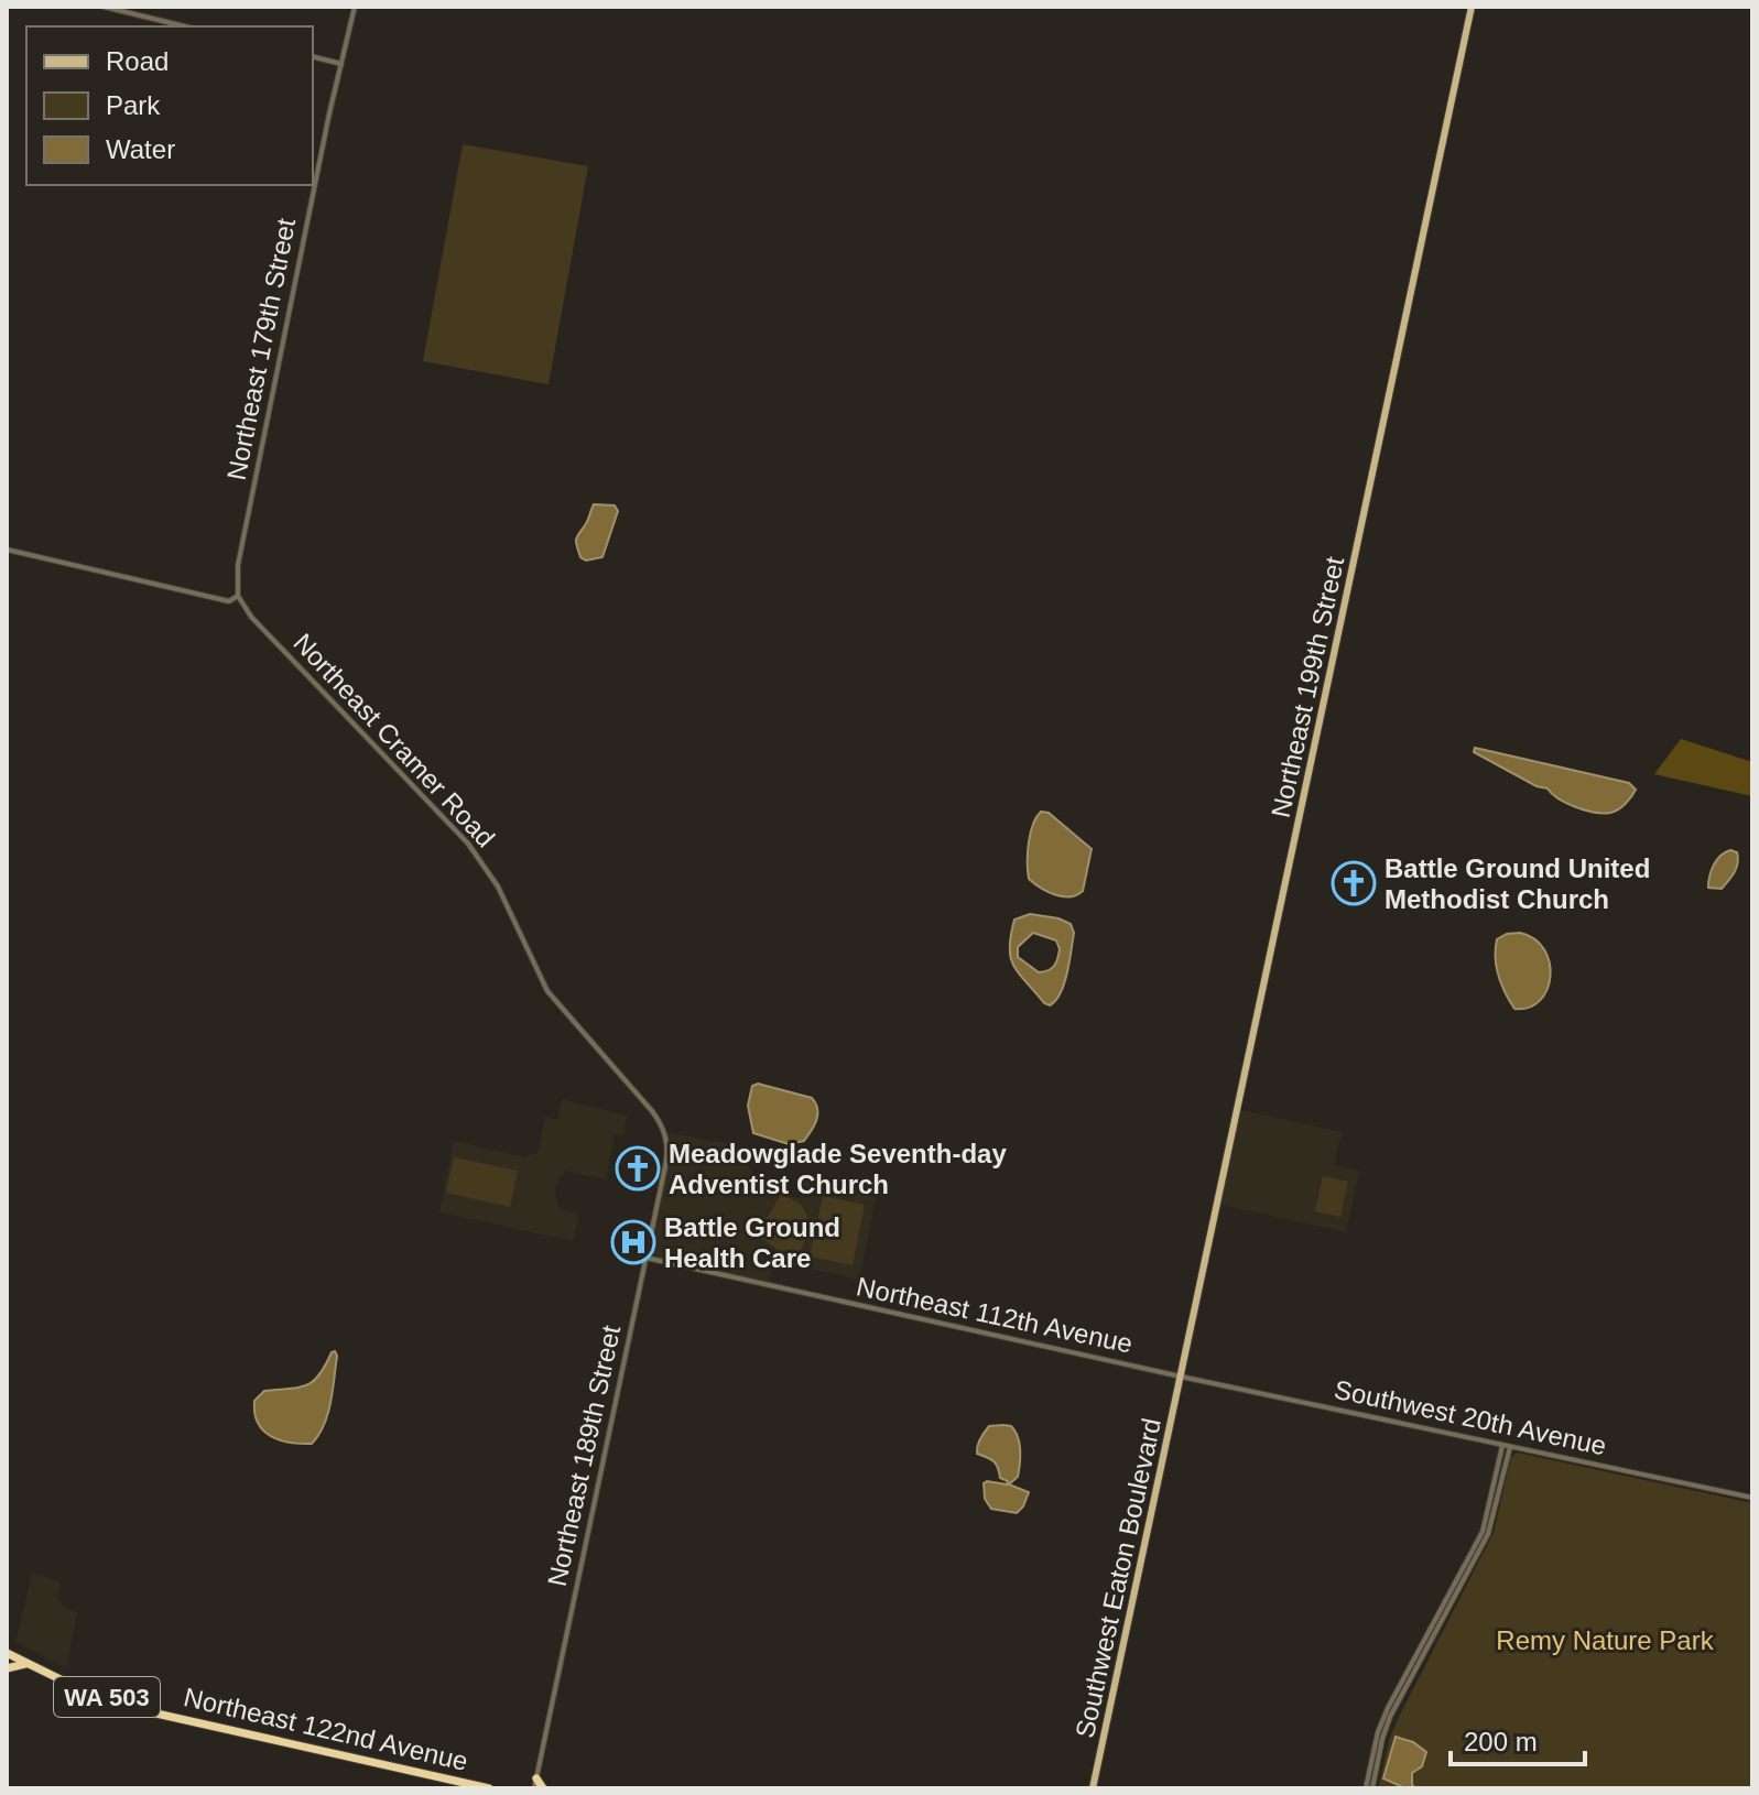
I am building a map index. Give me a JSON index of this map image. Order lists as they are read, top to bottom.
{
  "streets": {
    "highway": ["WA 503", "Northeast 122nd Avenue"],
    "main road": ["Northeast 199th Street", "Southwest Eaton Boulevard"],
    "street": [
      "Northeast 179th Street",
      "Northeast Cramer Road",
      "Northeast 112th Avenue",
      "Southwest 20th Avenue",
      "Northeast 189th Street"
    ]
  },
  "crossings": [
    ["Northeast 179th Street", "Northeast Cramer Road"],
    ["Northeast 199th Street", "Northeast 112th Avenue"],
    ["Northeast 199th Street", "Southwest 20th Avenue"],
    ["Northeast 199th Street", "Southwest Eaton Boulevard"],
    ["Northeast Cramer Road", "Northeast 189th Street"],
    ["Northeast 112th Avenue", "Southwest 20th Avenue"],
    ["Northeast 112th Avenue", "Northeast 189th Street"],
    ["Northeast 112th Avenue", "Southwest Eaton Boulevard"],
    ["Southwest 20th Avenue", "Southwest Eaton Boulevard"]
  ],
  "parks": ["Remy Nature Park"],
  "places": {
    "church": ["Battle Ground United Methodist Church", "Meadowglade Seventh-day Adventist Church"],
    "hospital": ["Battle Ground Health Care"]
  },
  "legend": ["Road", "Park", "Water"],
  "scale_bar": "200 m"
}
